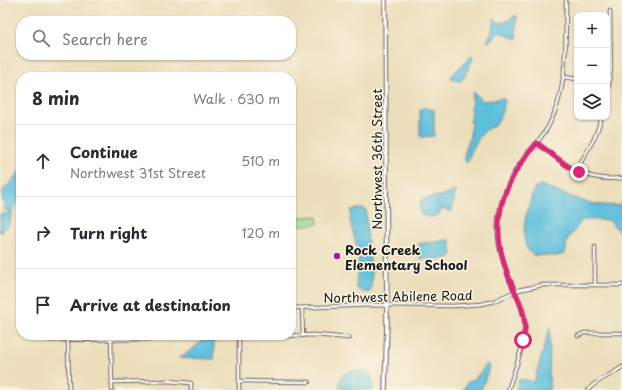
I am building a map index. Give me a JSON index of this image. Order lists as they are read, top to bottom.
{
  "streets": {
    "main road": ["Northwest 36th Street"],
    "street": ["Northwest Abilene Road"]
  },
  "crossings": [
    ["Northwest 36th Street", "Northwest Abilene Road"]
  ],
  "places": ["Rock Creek Elementary School"],
  "page": {
    "map_buttons": ["+", "−"],
    "search": "Search here",
    "heading": ["8 min", "Walk · 630 m"],
    "list": [
      ["Continue", "Northwest 31st Street", "510 m"],
      ["Turn right", "120 m"],
      "Arrive at destination"
    ]
  }
}
